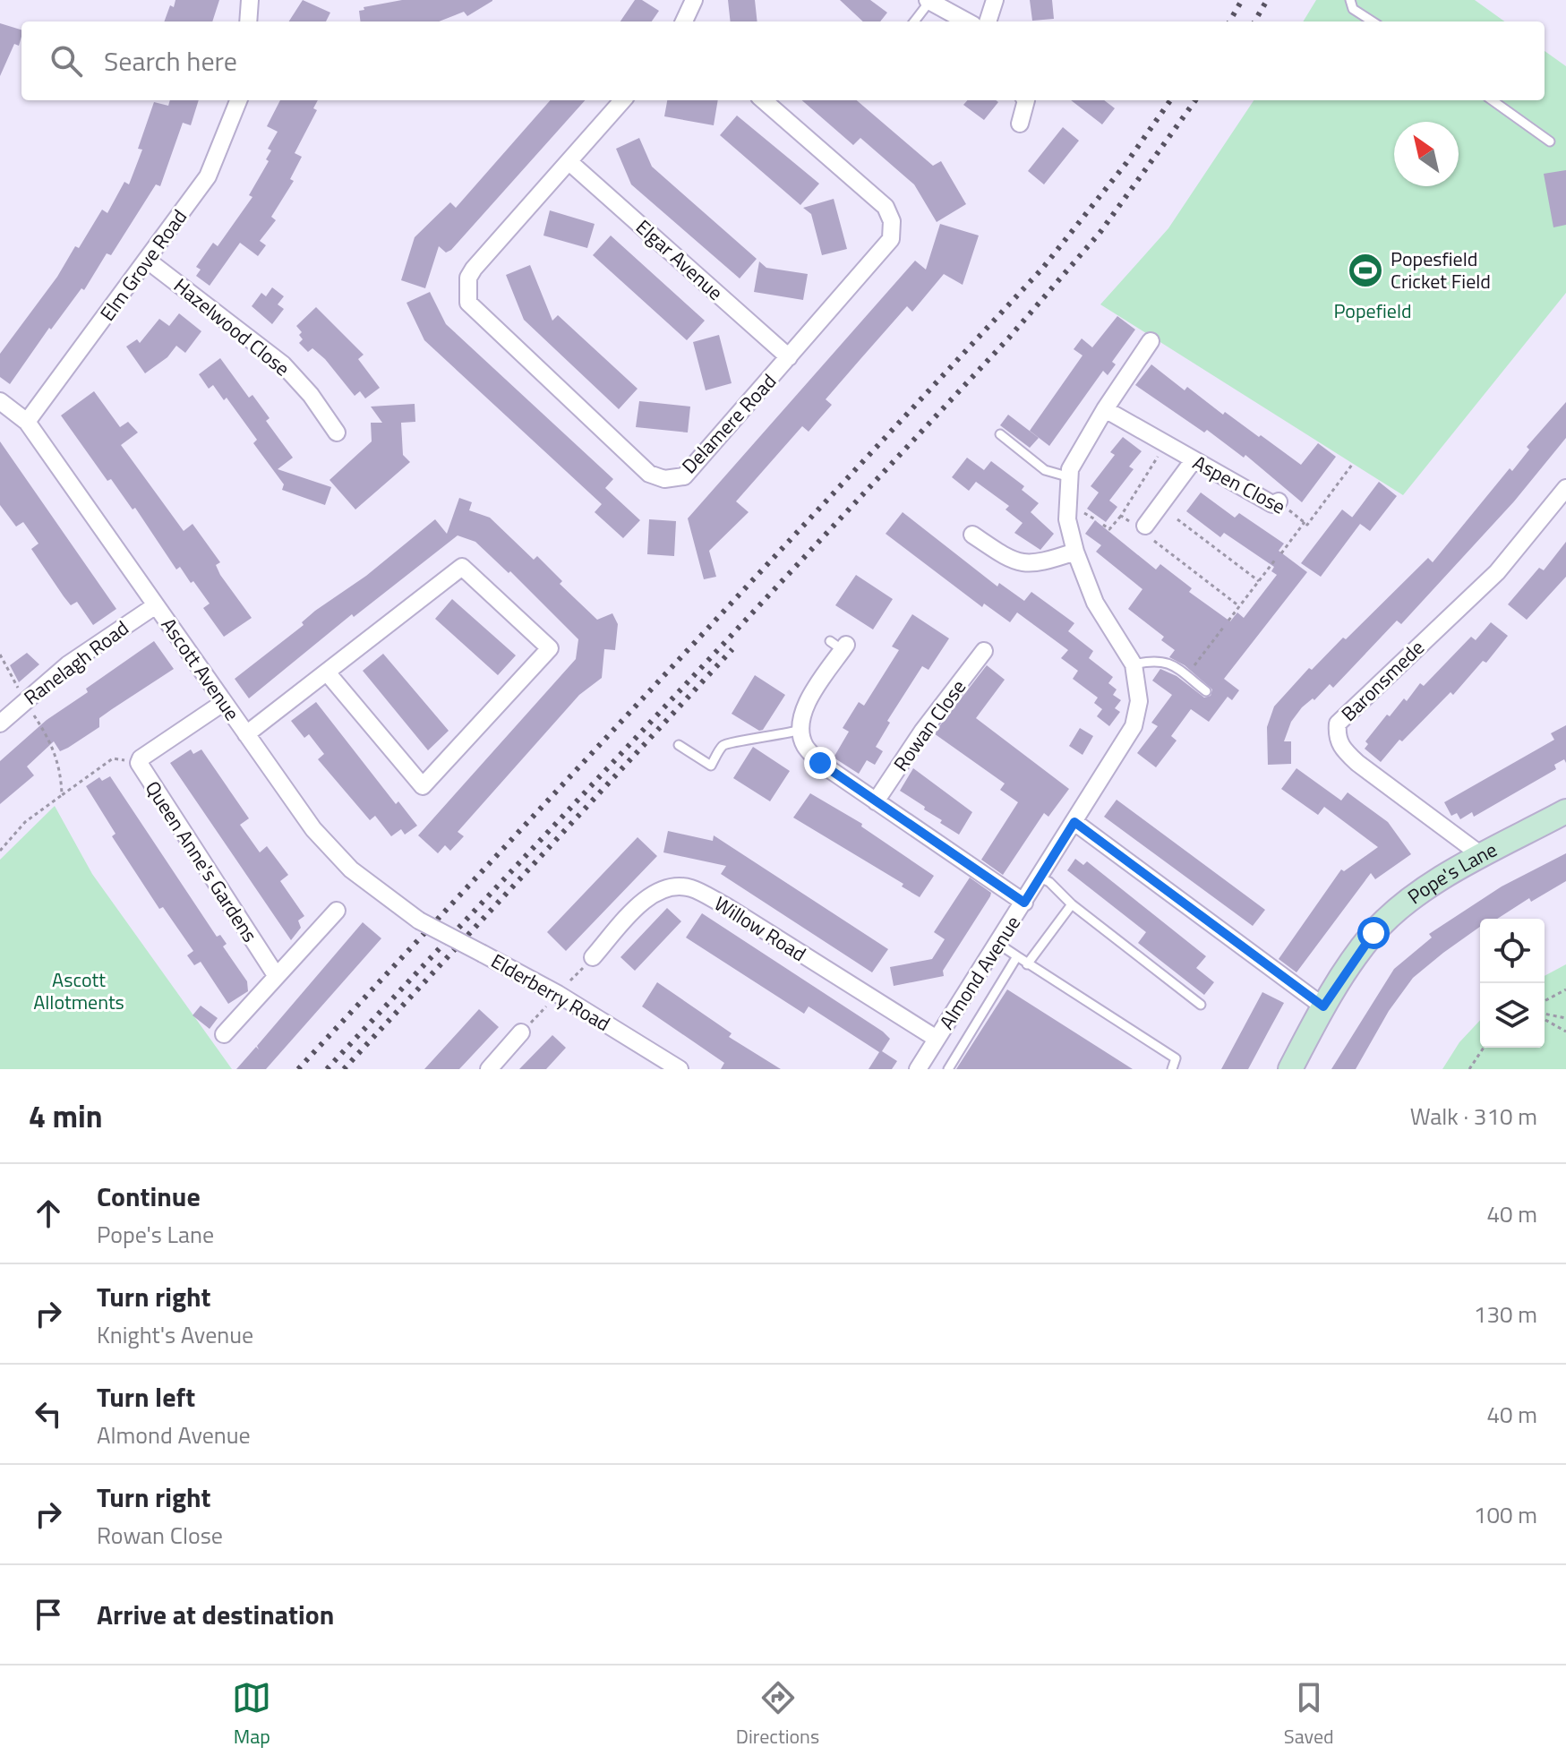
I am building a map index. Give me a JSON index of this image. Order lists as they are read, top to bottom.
{
  "streets": {
    "main road": ["Pope's Lane"],
    "street": [
      "Elgar Avenue",
      "Elm Grove Road",
      "Hazelwood Close",
      "Delamere Road",
      "Aspen Close",
      "Ranelagh Road",
      "Ascott Avenue",
      "Baronsmede",
      "Rowan Close",
      "Queen Anne's Gardens",
      "Willow Road",
      "Almond Avenue",
      "Elderberry Road"
    ]
  },
  "crossings": [
    ["Elgar Avenue", "Delamere Road"],
    ["Elm Grove Road", "Hazelwood Close"],
    ["Elm Grove Road", "Ascott Avenue"],
    ["Aspen Close", "Almond Avenue"],
    ["Ranelagh Road", "Ascott Avenue"],
    ["Ascott Avenue", "Queen Anne's Gardens"],
    ["Ascott Avenue", "Elderberry Road"],
    ["Baronsmede", "Pope's Lane"],
    ["Willow Road", "Almond Avenue"]
  ],
  "parks": ["Popefield", "Ascott Allotments"],
  "places": {
    "sports": ["Popesfield Cricket Field"]
  },
  "north": "top left",
  "page": {
    "search": "Search here",
    "heading": ["4 min", "Walk · 310 m"],
    "list": [
      ["Continue", "Pope's Lane", "40 m"],
      ["Turn right", "Knight's Avenue", "130 m"],
      ["Turn left", "Almond Avenue", "40 m"],
      ["Turn right", "Rowan Close", "100 m"],
      "Arrive at destination"
    ],
    "nav": ["Map", "Directions", "Saved"]
  }
}
